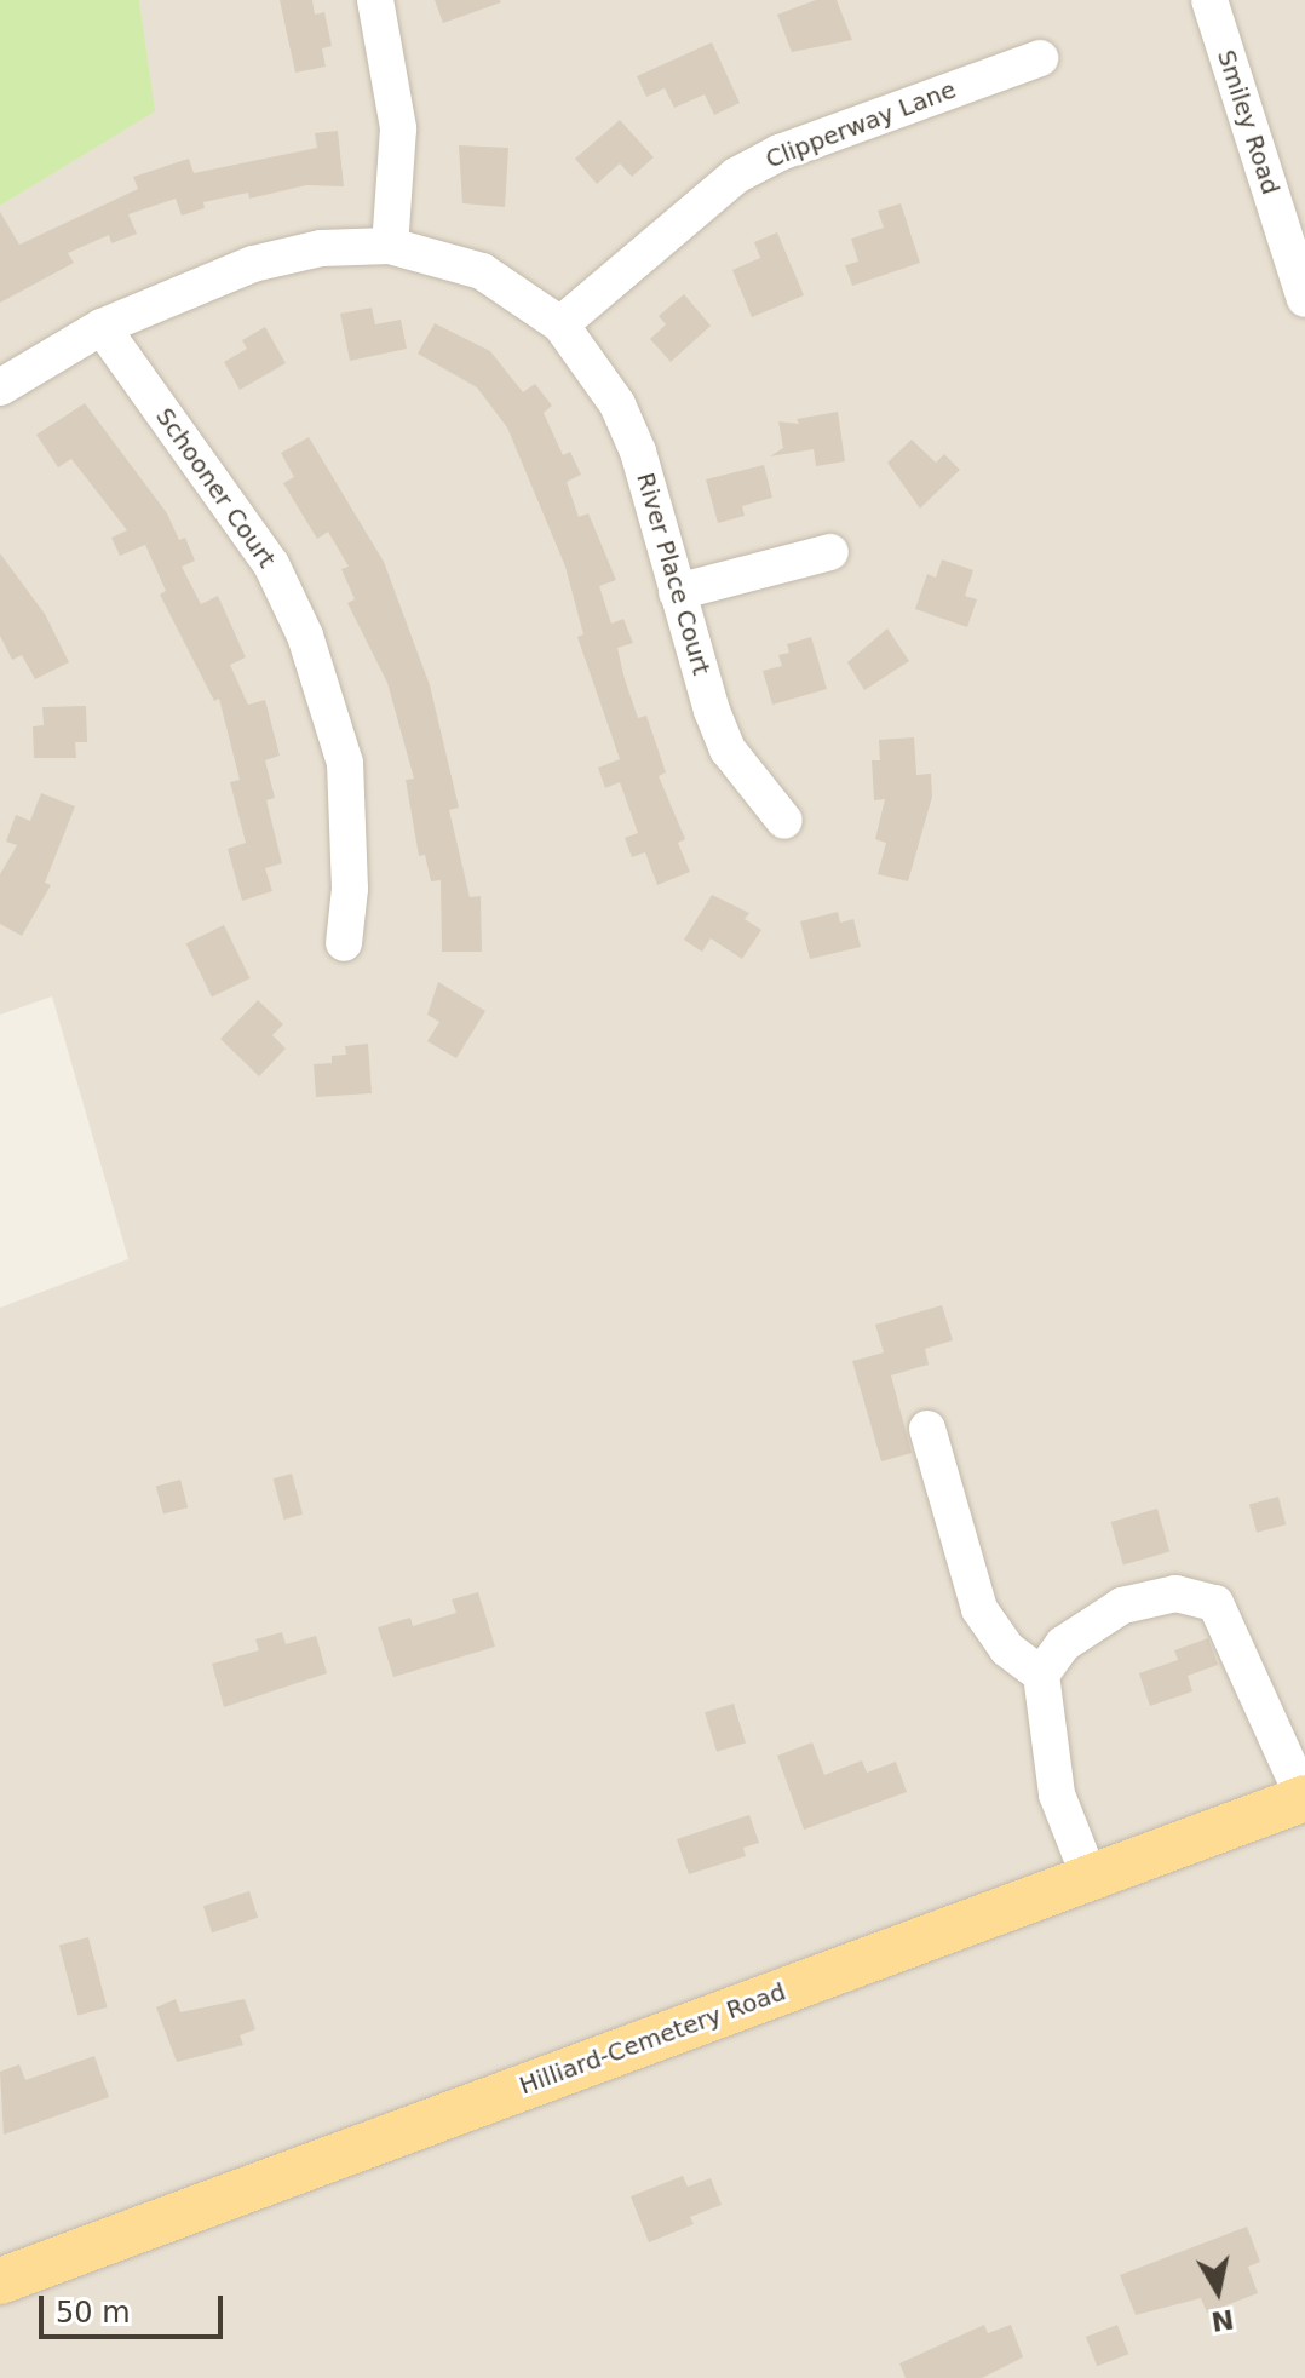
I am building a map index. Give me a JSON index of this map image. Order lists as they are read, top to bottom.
{
  "streets": {
    "main road": ["Hilliard-Cemetery Road"],
    "street": [
      "Smiley Road",
      "Clipperway Lane",
      "Schooner Court",
      "River Place Court"
    ]
  },
  "crossings": [
    ["Clipperway Lane", "River Place Court"]
  ],
  "scale_bar": "50 m",
  "north": "bottom"
}
